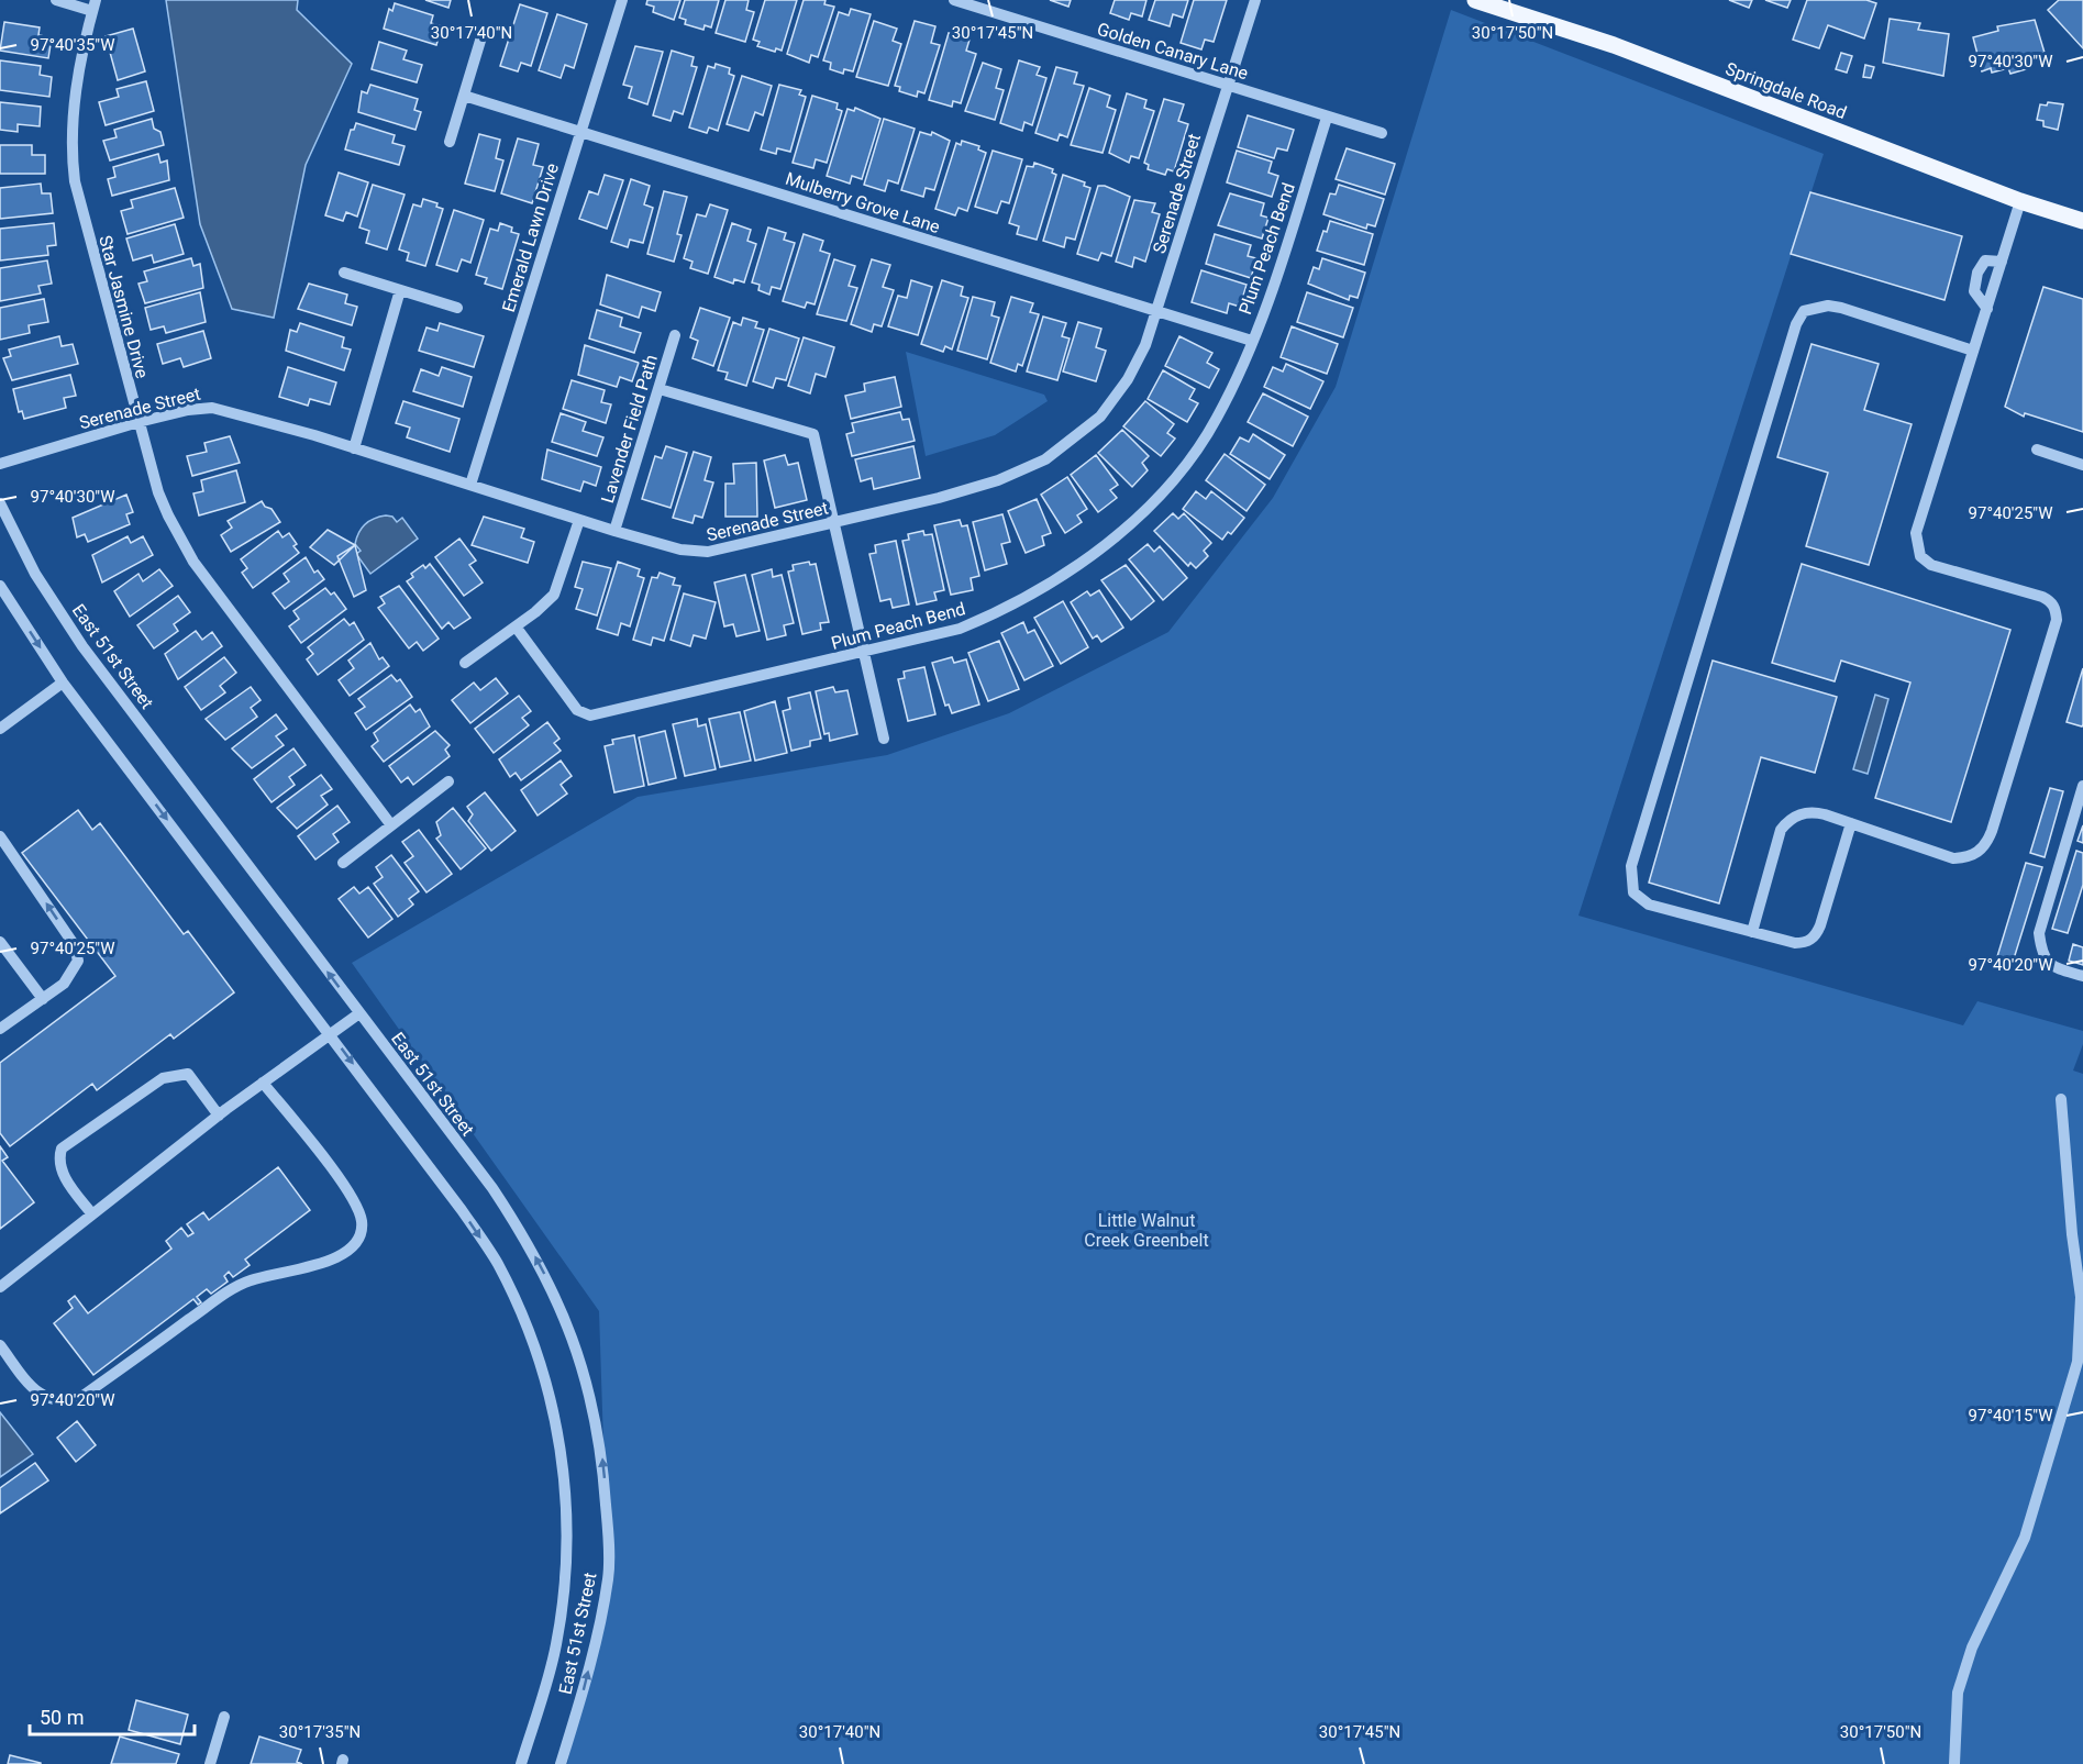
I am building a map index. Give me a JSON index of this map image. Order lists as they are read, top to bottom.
{
  "streets": {
    "main road": ["Springdale Road"],
    "street": [
      "Golden Canary Lane",
      "Serenade Street",
      "Mulberry Grove Lane",
      "Emerald Lawn Drive",
      "Plum Peach Bend",
      "Star Jasmine Drive",
      "Lavender Field Path",
      "East 51st Street"
    ]
  },
  "crossings": [
    ["Golden Canary Lane", "Serenade Street"],
    ["Golden Canary Lane", "Plum Peach Bend"],
    ["Serenade Street", "Mulberry Grove Lane"],
    ["Serenade Street", "Emerald Lawn Drive"],
    ["Serenade Street", "Star Jasmine Drive"],
    ["Serenade Street", "Lavender Field Path"],
    ["Mulberry Grove Lane", "Emerald Lawn Drive"],
    ["Mulberry Grove Lane", "Plum Peach Bend"]
  ],
  "parks": ["Little Walnut Creek Greenbelt"],
  "scale_bar": "50 m",
  "coordinates": [
    "30°17'40\"N",
    "30°17'45\"N",
    "30°17'50\"N",
    "97°40'35\"W",
    "97°40'30\"W",
    "97°40'25\"W",
    "97°40'20\"W",
    "97°40'15\"W",
    "30°17'35\"N"
  ]
}
